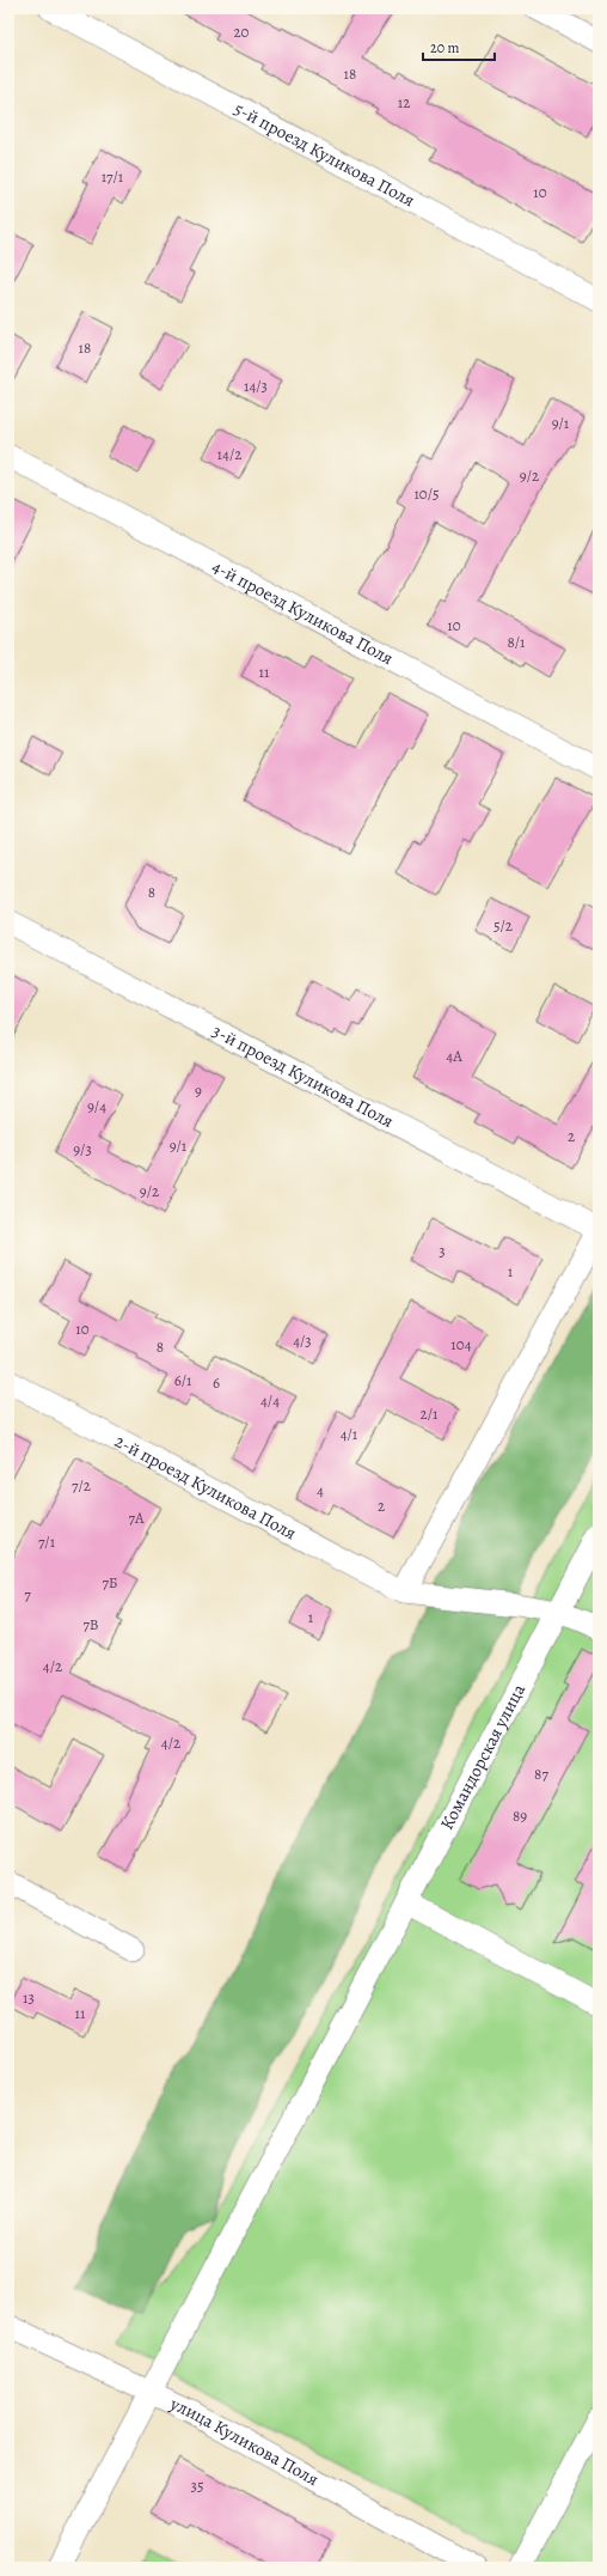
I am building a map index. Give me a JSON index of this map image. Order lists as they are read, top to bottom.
{
  "streets": {
    "street": [
      "5-й проезд Куликова Поля",
      "4-й проезд Куликова Поля",
      "3-й проезд Куликова Поля",
      "2-й проезд Куликова Поля",
      "Командорская улица",
      "улица Куликова Поля"
    ]
  },
  "crossings": [
    ["Командорская улица", "улица Куликова Поля"]
  ],
  "house_numbers": [
    "20",
    "18",
    "12",
    "17/1",
    "10",
    "18",
    "14/3",
    "9/1",
    "14/2",
    "9/2",
    "10/5",
    "10",
    "8/1",
    "11",
    "8",
    "5/2",
    "4А",
    "9",
    "9/4",
    "2",
    "9/1",
    "9/3",
    "9/2",
    "3",
    "1",
    "10",
    "4/3",
    "104",
    "8",
    "6/1",
    "6",
    "4/4",
    "2/1",
    "4/1",
    "7/2",
    "4",
    "2",
    "7А",
    "7/1",
    "7Б",
    "7",
    "1",
    "7В",
    "4/2",
    "4/2",
    "87",
    "89",
    "13",
    "11",
    "35"
  ],
  "scale_bar": "20 m"
}
